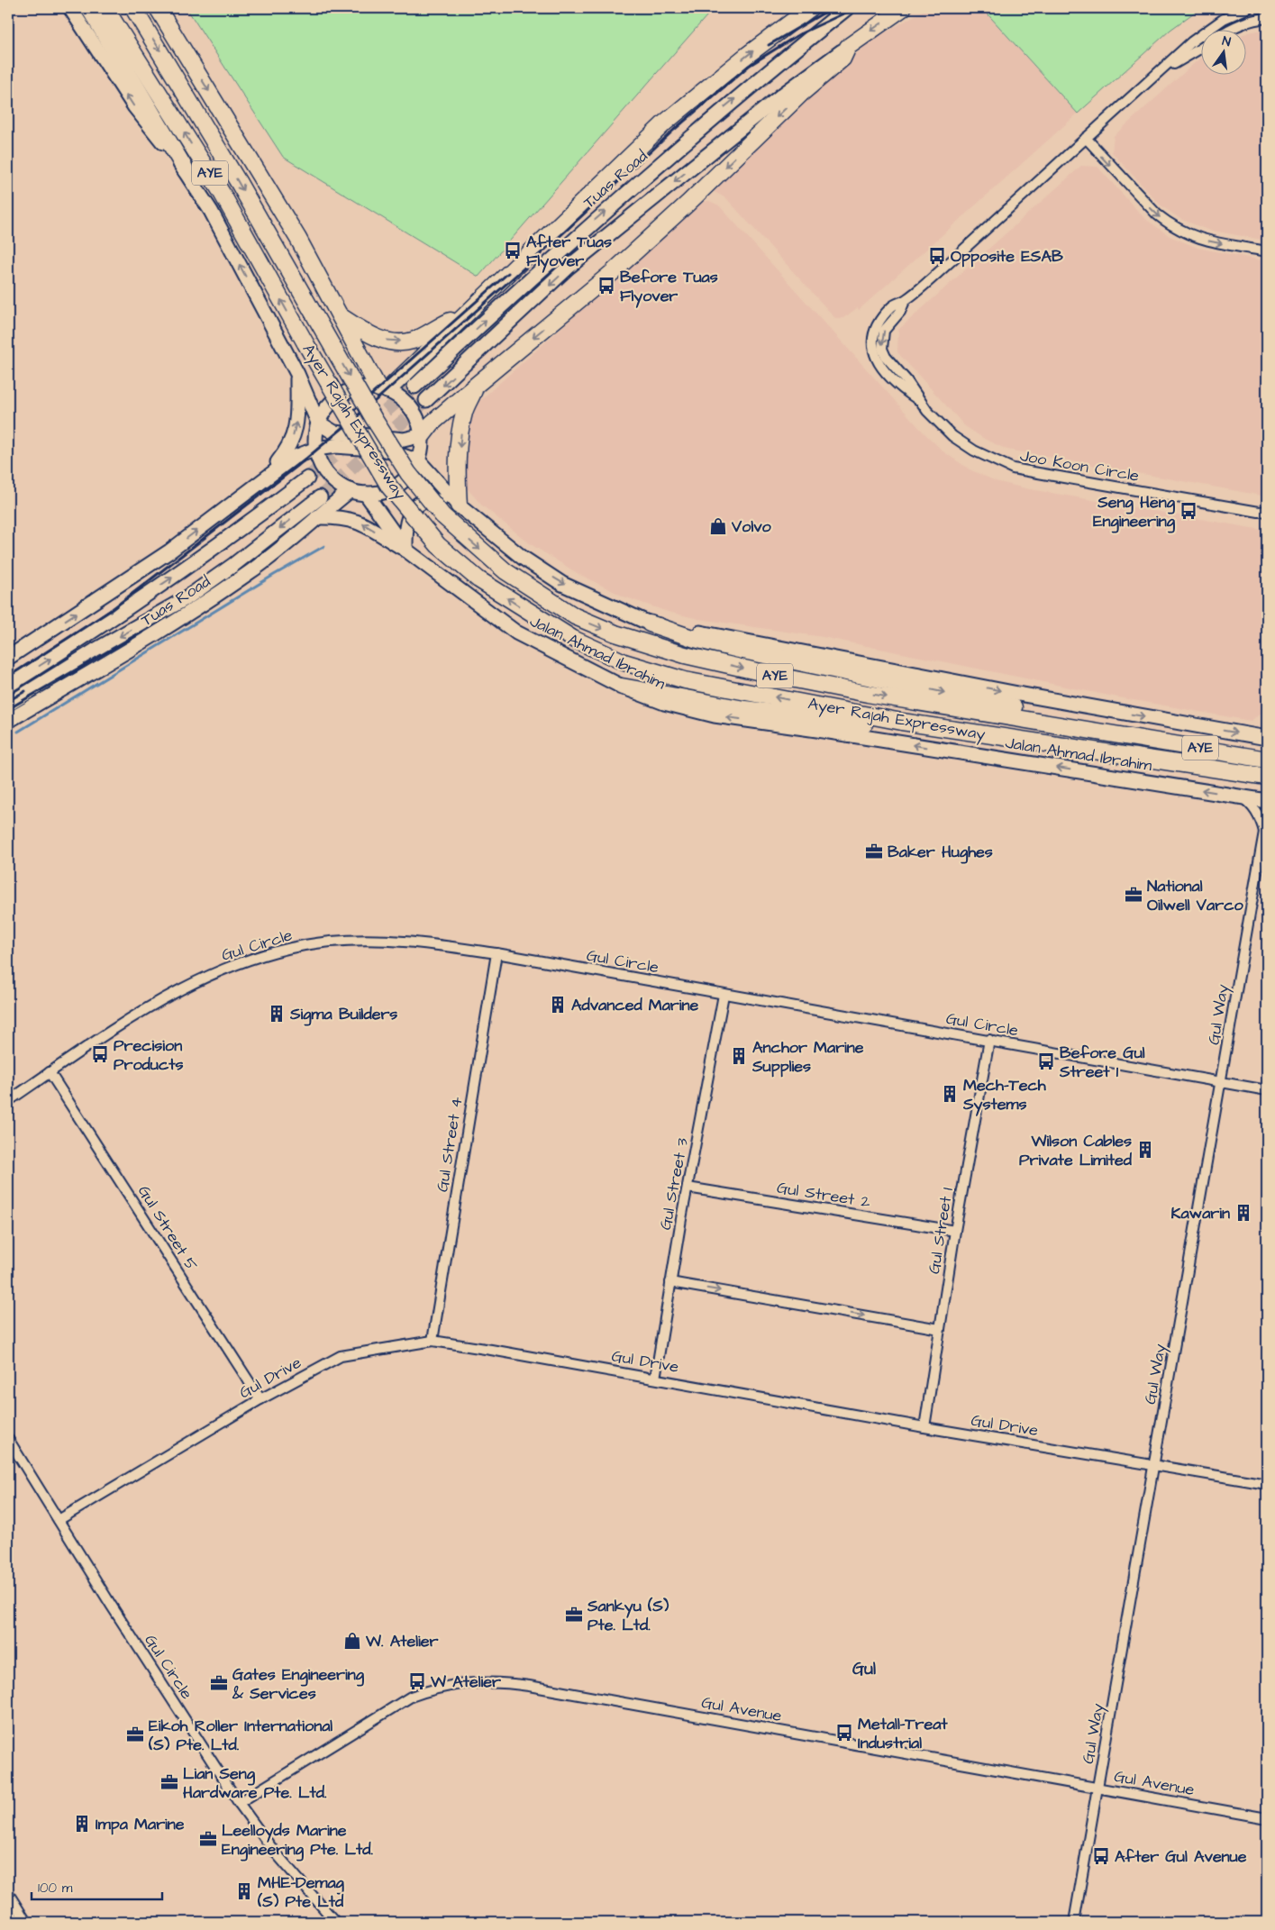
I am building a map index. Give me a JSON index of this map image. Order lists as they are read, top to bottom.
{
  "streets": {
    "highway": ["AYE", "Ayer Rajah Expressway"],
    "main road": ["Tuas Road", "Jalan Ahmad Ibrahim"],
    "street": [
      "Joo Koon Circle",
      "Gul Circle",
      "Gul Way",
      "Gul Street 4",
      "Gul Street 3",
      "Gul Street 2",
      "Gul Street 5",
      "Gul Street 1",
      "Gul Drive",
      "Gul Avenue"
    ]
  },
  "crossings": [
    ["Jalan Ahmad Ibrahim", "Gul Way"],
    ["Gul Circle", "Gul Way"],
    ["Gul Circle", "Gul Street 4"],
    ["Gul Circle", "Gul Street 3"],
    ["Gul Circle", "Gul Street 5"],
    ["Gul Circle", "Gul Street 1"],
    ["Gul Circle", "Gul Drive"],
    ["Gul Circle", "Gul Avenue"],
    ["Gul Way", "Gul Drive"],
    ["Gul Way", "Gul Avenue"],
    ["Gul Street 4", "Gul Drive"],
    ["Gul Street 3", "Gul Street 2"],
    ["Gul Street 3", "Gul Drive"],
    ["Gul Street 2", "Gul Street 1"],
    ["Gul Street 5", "Gul Drive"],
    ["Gul Street 1", "Gul Drive"]
  ],
  "districts": ["Gul"],
  "places": {
    "bus stop": [
      "After Tuas Flyover",
      "Opposite ESAB",
      "Before Tuas Flyover",
      "Seng Heng Engineering",
      "Precision Products",
      "Before Gul Street 1",
      "W Atelier",
      "Metall-Treat Industrial",
      "After Gul Avenue"
    ],
    "shop": ["Volvo", "W. Atelier"],
    "office": [
      "Baker Hughes",
      "National Oilwell Varco",
      "Sankyu (S) Pte. Ltd.",
      "Gates Engineering & Services",
      "Eikoh Roller International (S) Pte. Ltd.",
      "Lian Seng Hardware Pte. Ltd.",
      "Leelloyds Marine Engineering Pte. Ltd."
    ],
    "building": [
      "Advanced Marine",
      "Sigma Builders",
      "Anchor Marine Supplies",
      "Mech-Tech Systems",
      "Wilson Cables Private Limited",
      "Kawarin",
      "Impa Marine",
      "MHE-Demag (S) Pte Ltd"
    ]
  },
  "scale_bar": "100 m",
  "north": "top"
}
